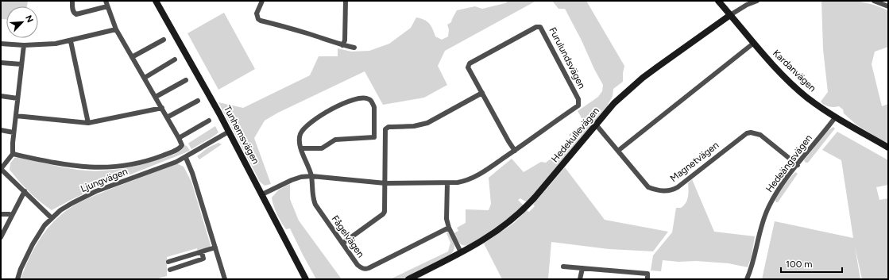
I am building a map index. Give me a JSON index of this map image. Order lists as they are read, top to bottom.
{
  "streets": {
    "street": [
      "Furulundsvägen",
      "Kardanvägen",
      "Tunhemsvägen",
      "Hedekullevägen",
      "Magnetvägen",
      "Hedeängsvägen",
      "Ljungvägen",
      "Fågelvägen"
    ]
  },
  "crossings": [
    ["Furulundsvägen", "Tunhemsvägen"],
    ["Furulundsvägen", "Fågelvägen"],
    ["Kardanvägen", "Hedekullevägen"],
    ["Kardanvägen", "Hedeängsvägen"],
    ["Tunhemsvägen", "Ljungvägen"],
    ["Hedekullevägen", "Magnetvägen"],
    ["Magnetvägen", "Hedeängsvägen"]
  ],
  "scale_bar": "100 m",
  "north": "top right"
}
